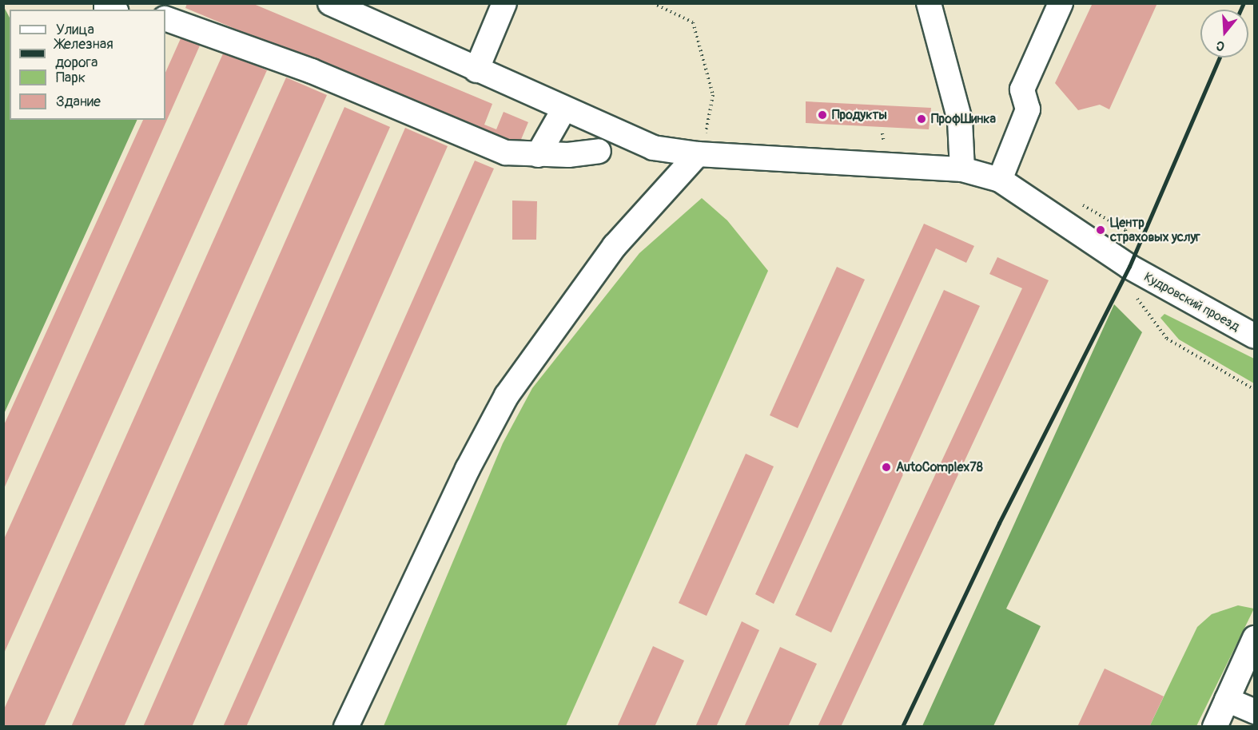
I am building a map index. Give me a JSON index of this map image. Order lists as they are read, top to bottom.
{
  "streets": {
    "street": ["Кудровский проезд"]
  },
  "places": [
    "Продукты",
    "ПрофШинка",
    "Центр страховых услуг",
    "AutoComplex78"
  ],
  "legend": [
    "Улица",
    "Железная дорога",
    "Парк",
    "Здание"
  ],
  "north": "bottom"
}
